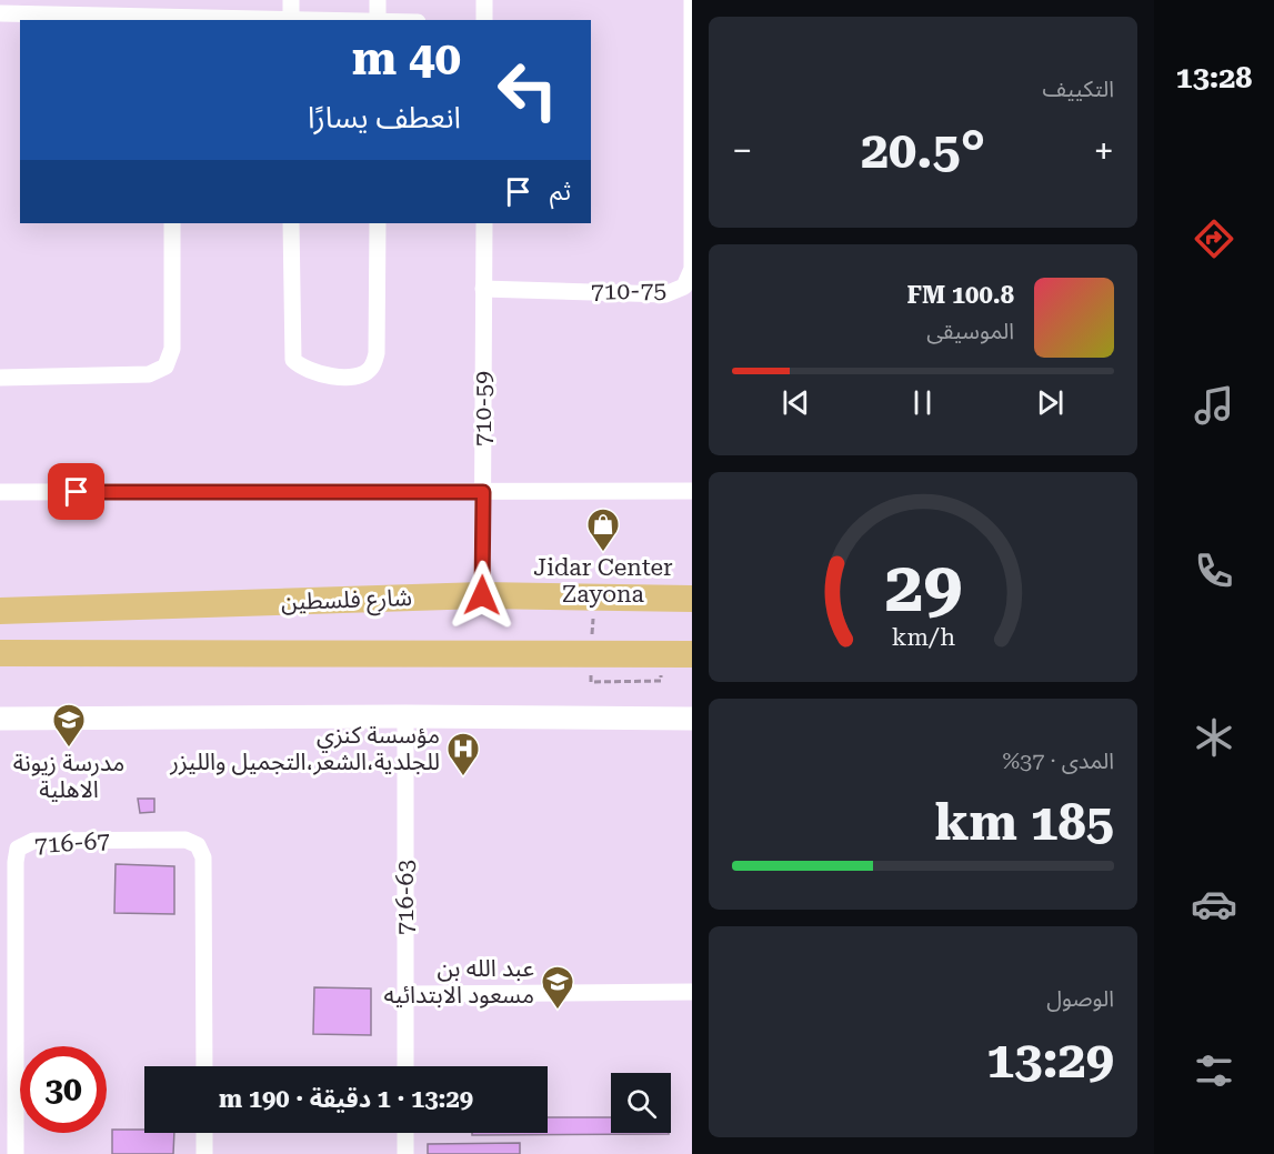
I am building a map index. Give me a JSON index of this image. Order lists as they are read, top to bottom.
{
  "streets": {
    "main road": ["شارع فلسطين"],
    "street": [
      "710-75",
      "710-59",
      "716-67",
      "716-63"
    ]
  },
  "crossings": [
    ["710-75", "710-59"],
    ["710-59", "شارع فلسطين"]
  ],
  "places": {
    "shop": ["Jidar Center Zayona"],
    "school or university": ["مدرسة زيونة الاهلية", "عبد الله بن مسعود الابتدائيه"],
    "hospital": ["مؤسسة كنزي للجلدية،الشعر،التجميل والليزر"]
  },
  "page": {
    "tabs": "13:28",
    "tile": [
      "التكييف",
      ["المدى · 37%", "185 km"],
      ["الوصول", "13:29"]
    ],
    "turn": ["40 m", "انعطف يسارًا"],
    "heat": ["−", "20.5°", "+"],
    "then": "ثم",
    "song": ["100.8 FM", "الموسيقى"],
    "limit": "30",
    "trip": "13:29 · 1 دقيقة · 190 m",
    "gauge": ["29", "km/h"]
  }
}
